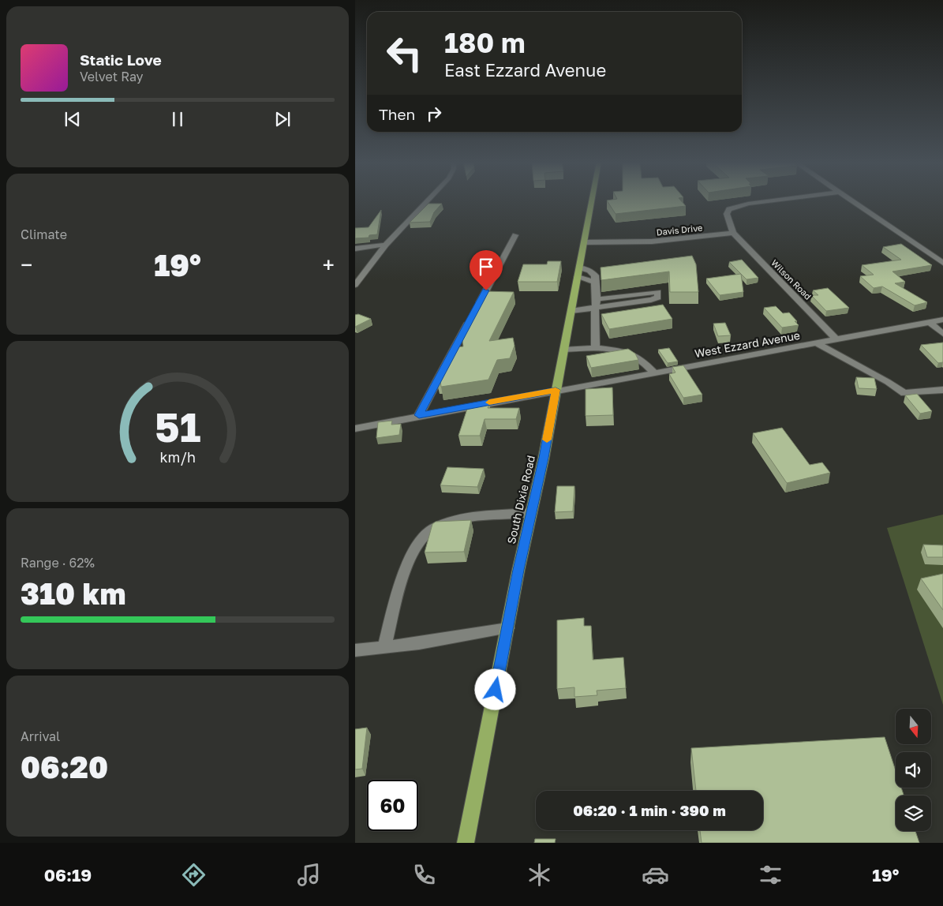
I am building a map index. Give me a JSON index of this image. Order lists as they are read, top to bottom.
{
  "streets": {
    "main road": ["South Dixie Road"],
    "street": ["Davis Drive", "Wilson Road", "West Ezzard Avenue"]
  },
  "crossings": [
    ["Davis Drive", "Wilson Road"],
    ["Davis Drive", "South Dixie Road"],
    ["Wilson Road", "West Ezzard Avenue"],
    ["West Ezzard Avenue", "South Dixie Road"]
  ],
  "north": "bottom",
  "page": {
    "turn": ["180 m", "East Ezzard Avenue"],
    "song": ["Static Love", "Velvet Ray"],
    "then": "Then",
    "tile": [
      "Climate",
      ["Range · 62%", "310 km"],
      ["Arrival", "06:20"]
    ],
    "heat": ["−", "19°", "+"],
    "limit": "60",
    "trip": "06:20 · 1 min · 390 m",
    "tabs": ["06:19", "19°"],
    "gauge": ["51", "km/h"]
  }
}
